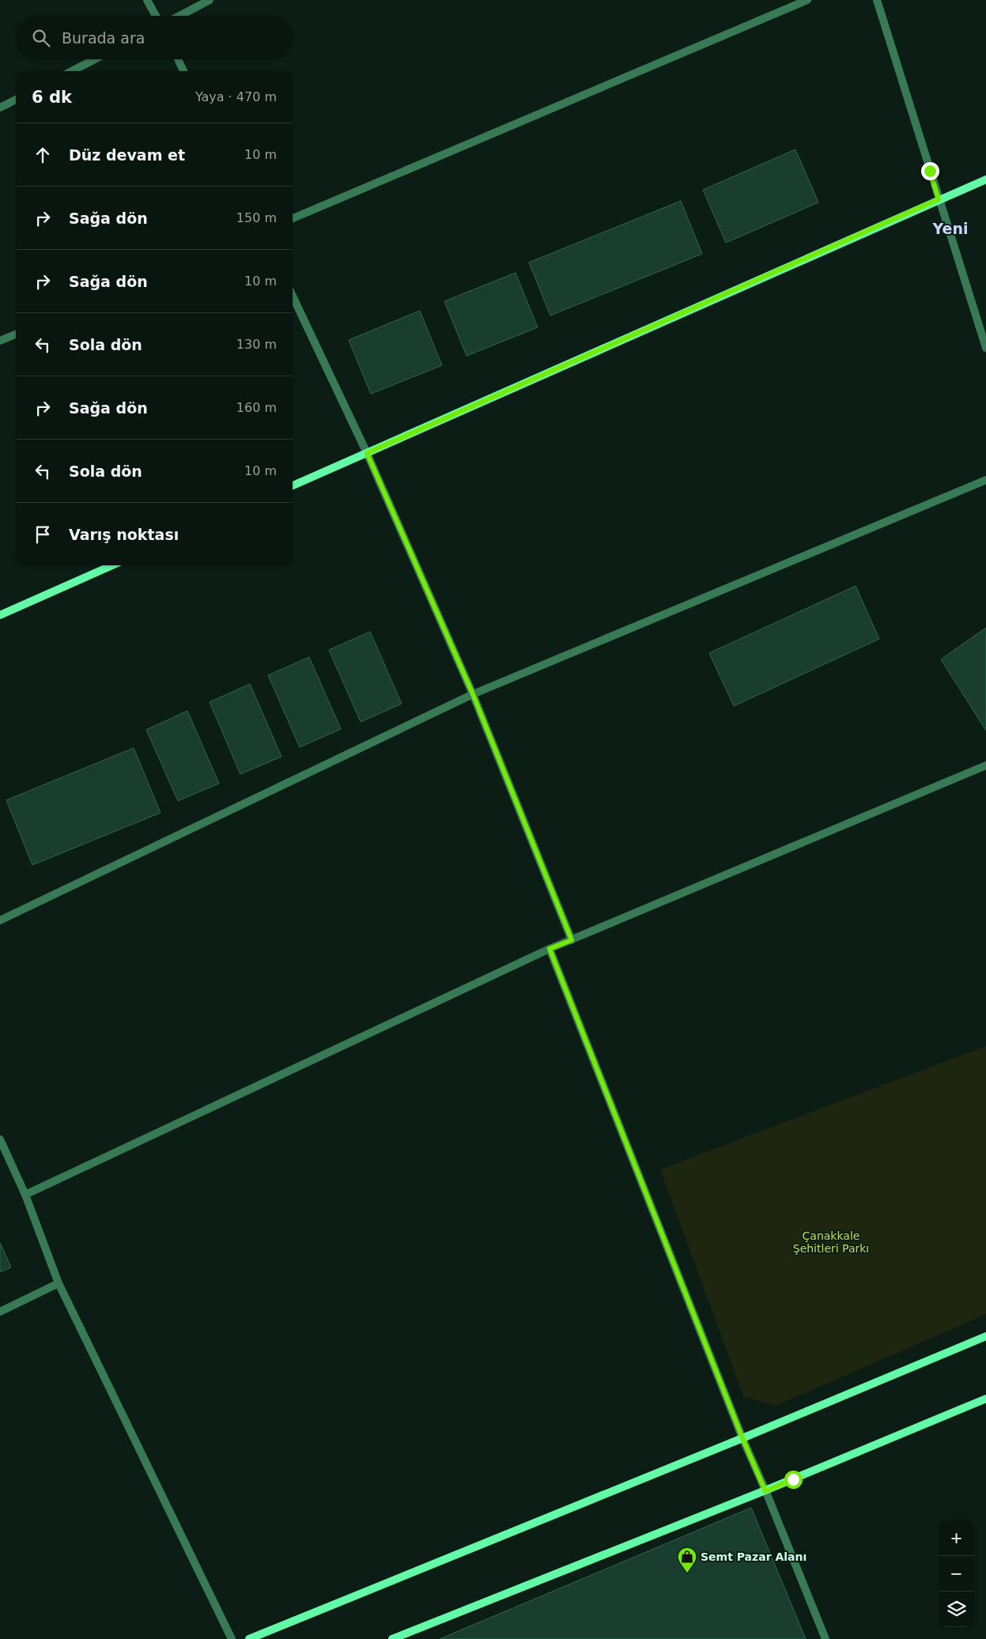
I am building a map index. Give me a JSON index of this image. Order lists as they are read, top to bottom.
{
  "districts": ["Yeni"],
  "parks": ["Çanakkale Şehitleri Parkı"],
  "places": {
    "shop": ["Semt Pazar Alanı"]
  },
  "page": {
    "search": "Burada ara",
    "heading": ["6 dk", "Yaya · 470 m"],
    "list": [
      ["Düz devam et", "10 m"],
      ["Sağa dön", "150 m"],
      ["Sağa dön", "10 m"],
      ["Sola dön", "130 m"],
      ["Sağa dön", "160 m"],
      ["Sola dön", "10 m"],
      "Varış noktası"
    ],
    "map_buttons": ["+", "−"]
  }
}
